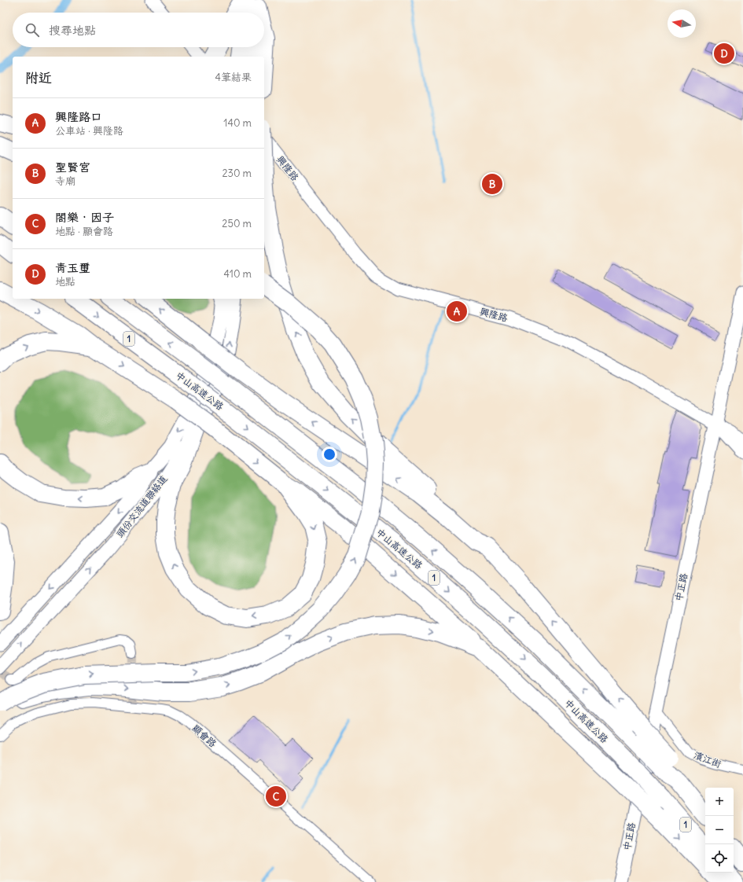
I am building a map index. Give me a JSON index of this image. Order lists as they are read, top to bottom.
{
  "streets": {
    "highway": ["1", "中山高速公路"],
    "main road": ["頭份交流道聯絡道", "中正路"],
    "street": ["興隆路", "顯會路", "濱江街"]
  },
  "crossings": [
    ["興隆路", "中正路"],
    ["中正路", "濱江街"]
  ],
  "north": "left",
  "page": {
    "search": "搜尋地點",
    "pins": [
      "D",
      "B",
      "A",
      "C"
    ],
    "heading": ["附近", "4筆結果"],
    "list": [
      {
        "mark": "A",
        "name": "興隆路口",
        "note": "公車站 · 興隆路",
        "value": "140 m"
      },
      {
        "mark": "B",
        "name": "聖賢宮",
        "note": "寺廟",
        "value": "230 m"
      },
      {
        "mark": "C",
        "name": "閤樂‧因子",
        "note": "地點 · 顯會路",
        "value": "250 m"
      },
      {
        "mark": "D",
        "name": "青玉璽",
        "note": "地點",
        "value": "410 m"
      }
    ],
    "map_buttons": ["+", "−"]
  }
}
